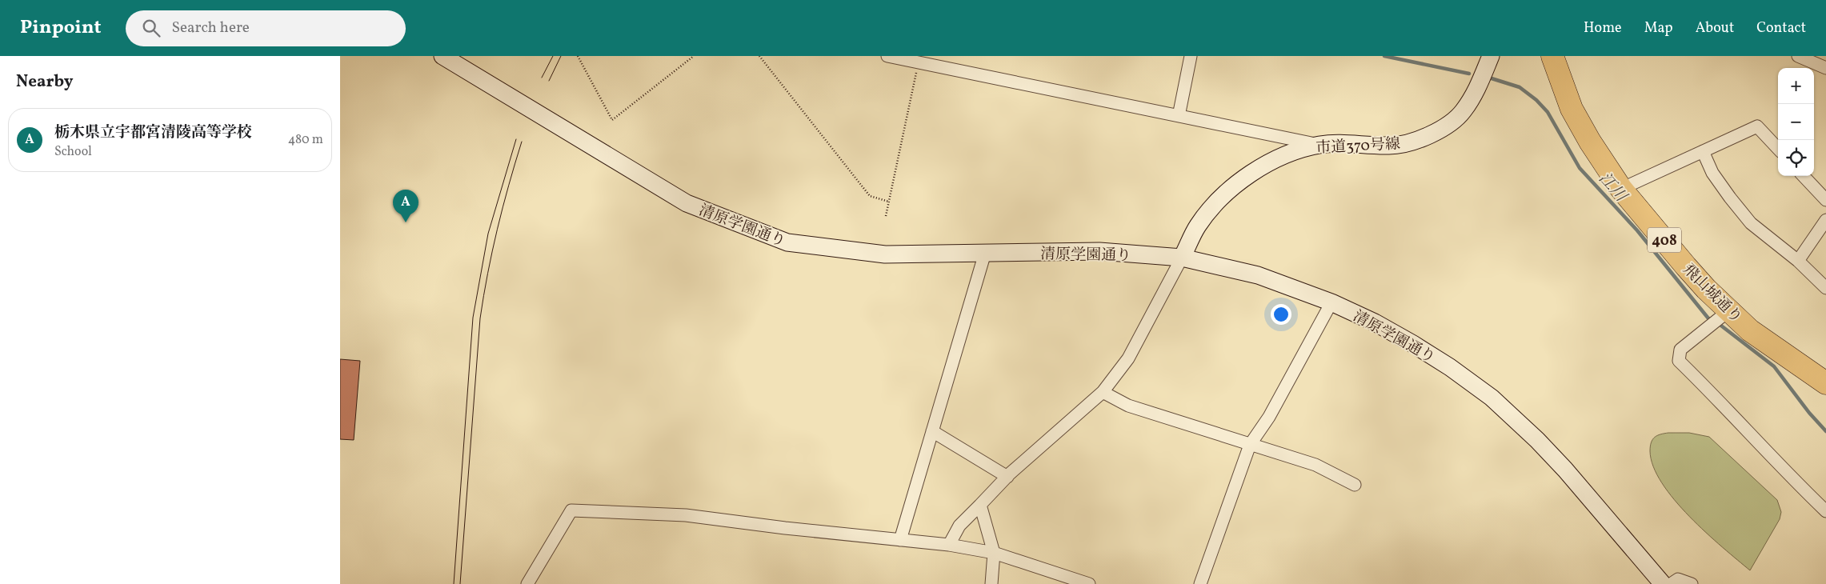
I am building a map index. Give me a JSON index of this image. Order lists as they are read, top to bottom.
{
  "streets": {
    "highway": ["408", "飛山城通り"],
    "street": ["市道370号線", "清原学園通り"]
  },
  "crossings": [
    ["市道370号線", "清原学園通り"]
  ],
  "water": ["江川"],
  "page": {
    "header": "Pinpoint",
    "search": "Search here",
    "nav": [
      "Home",
      "Map",
      "About",
      "Contact"
    ],
    "heading": "Nearby",
    "map_buttons": ["+", "−"],
    "list": [
      {
        "mark": "A",
        "name": "栃木県立宇都宮清陵高等学校",
        "note": "School",
        "value": "480 m"
      }
    ],
    "pins": "A"
  }
}
